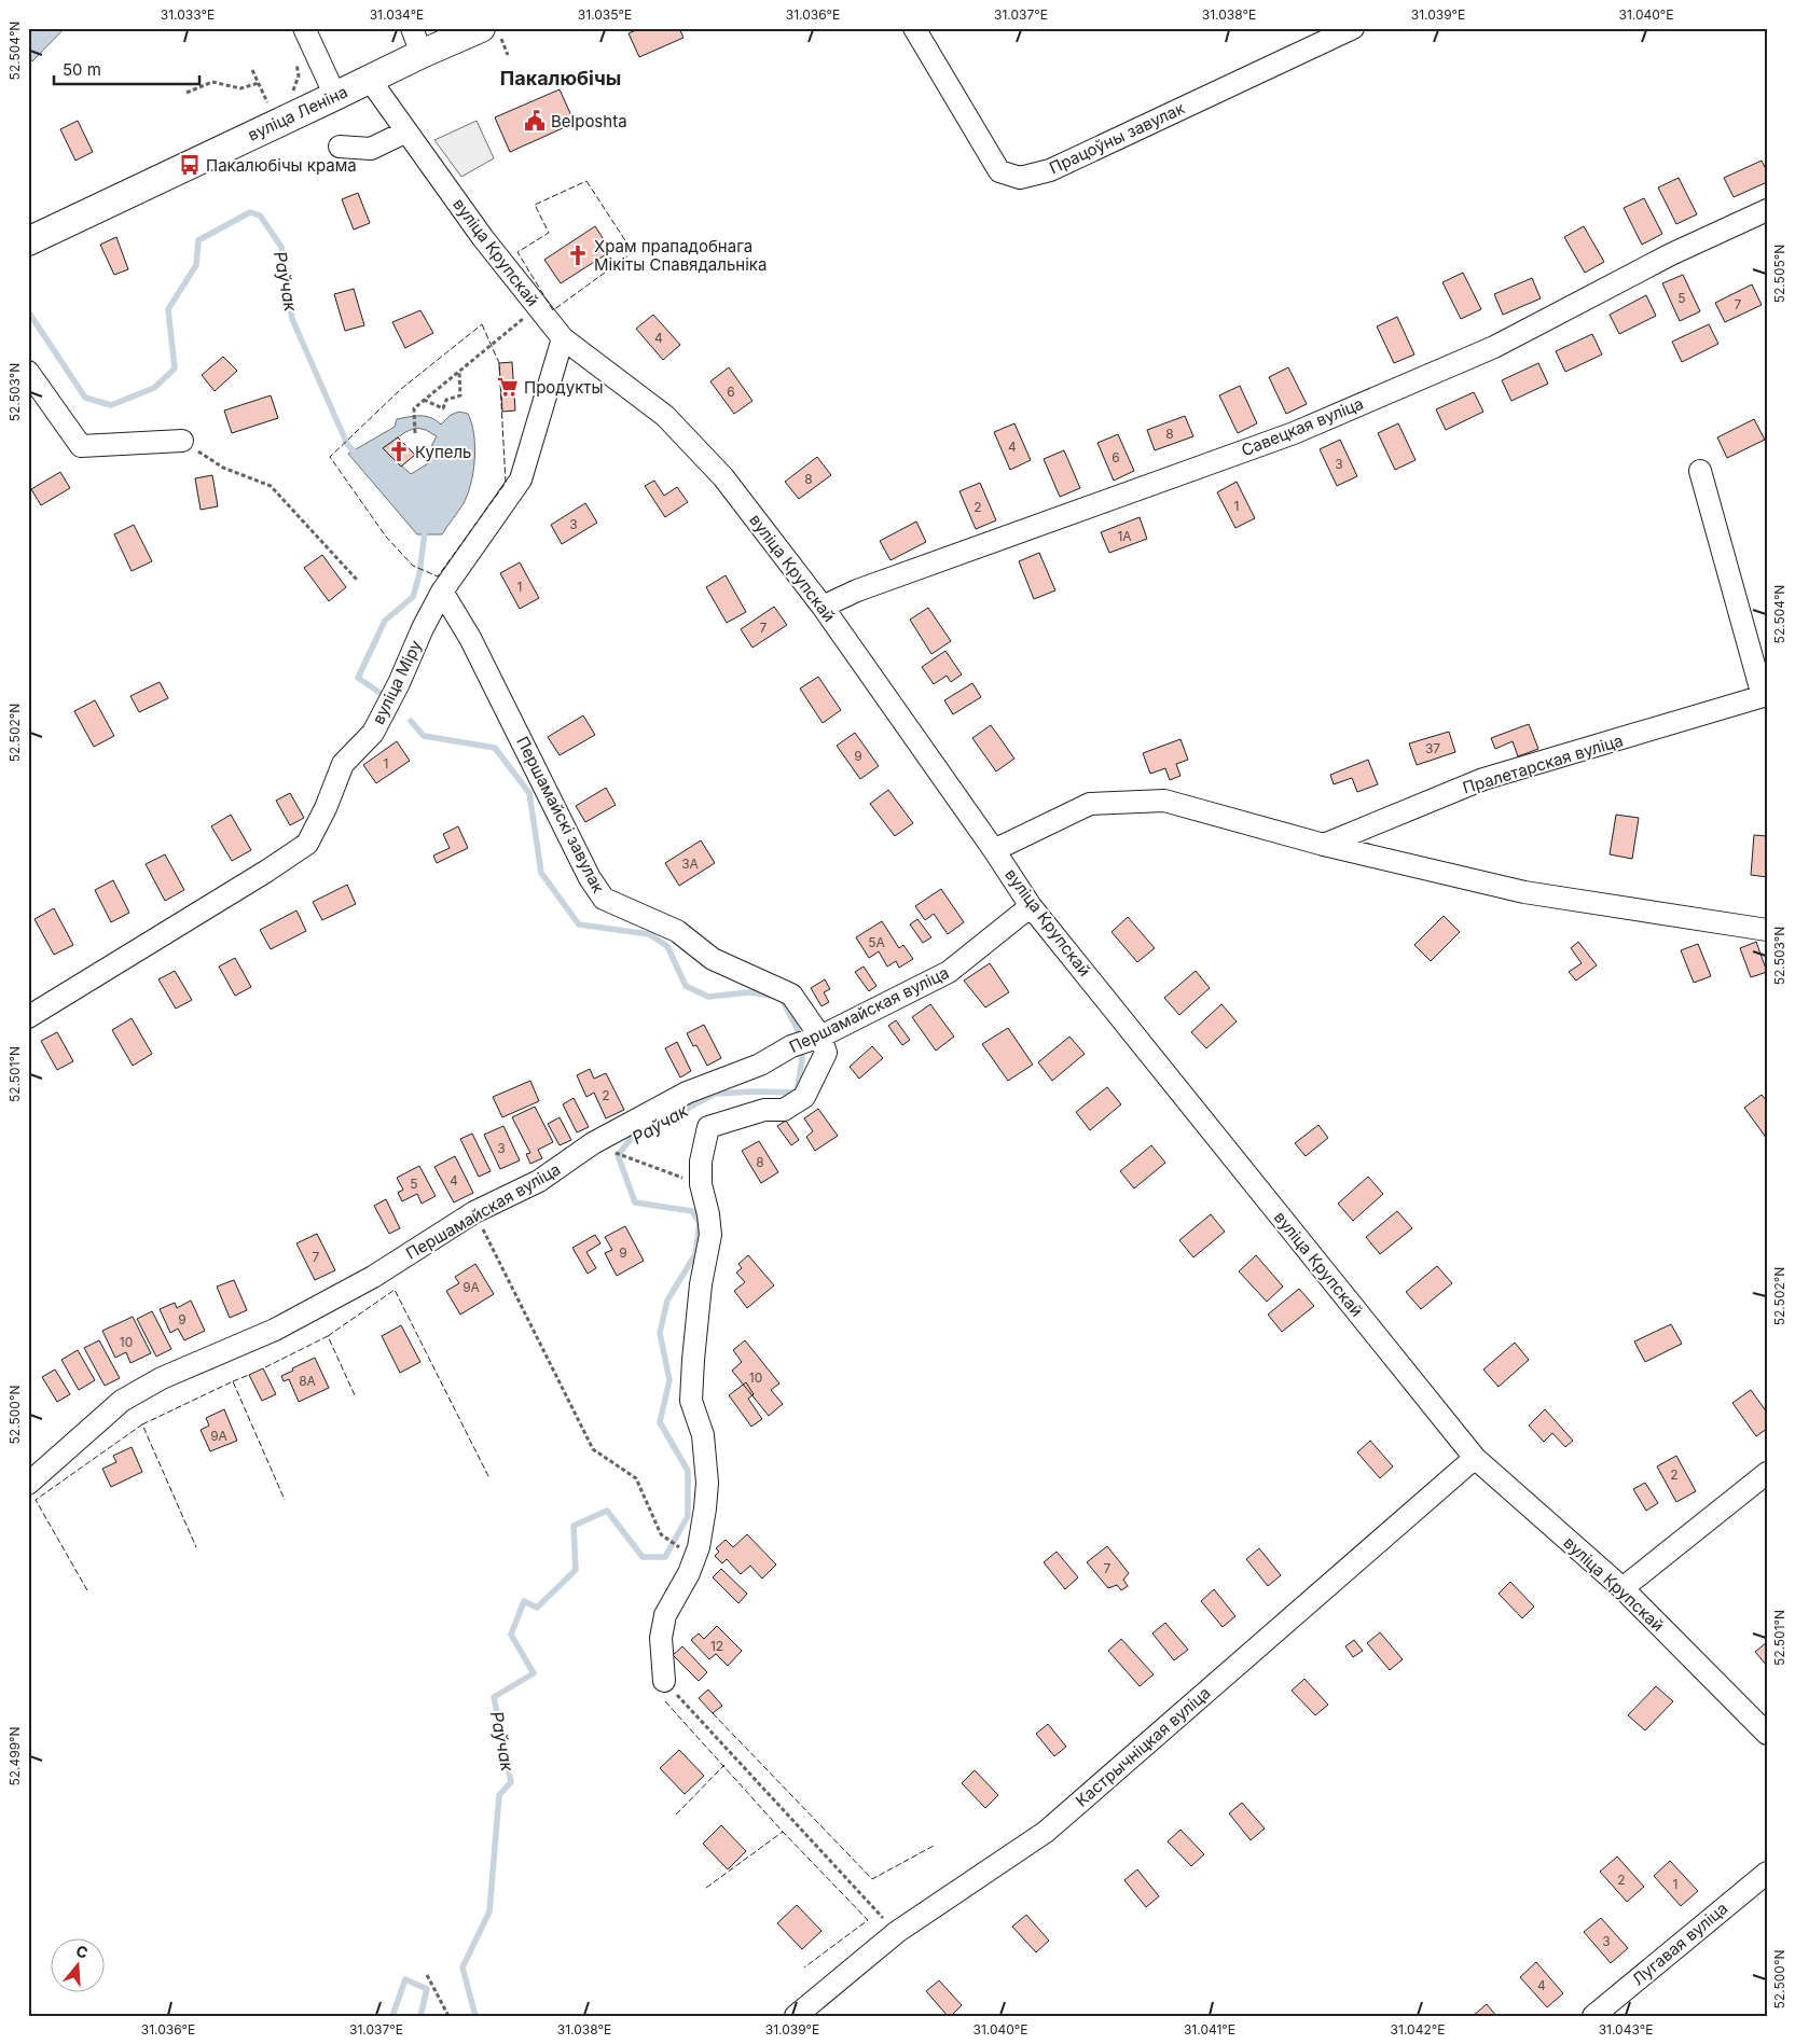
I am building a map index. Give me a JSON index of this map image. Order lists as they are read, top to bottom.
{
  "streets": {
    "main road": ["вуліца Леніна"],
    "street": [
      "Працоўны завулак",
      "вуліца Крупскай",
      "Савецкая вуліца",
      "вуліца Міру",
      "Пралетарская вуліца",
      "Першамайскі завулак",
      "Першамайская вуліца",
      "Кастрычніцкая вуліца",
      "Лугавая вуліца"
    ]
  },
  "crossings": [
    ["вуліца Леніна", "вуліца Крупскай"],
    ["вуліца Крупскай", "Савецкая вуліца"],
    ["вуліца Крупскай", "вуліца Міру"],
    ["вуліца Крупскай", "Першамайская вуліца"],
    ["вуліца Крупскай", "Кастрычніцкая вуліца"],
    ["вуліца Міру", "Першамайскі завулак"],
    ["Першамайскі завулак", "Першамайская вуліца"]
  ],
  "districts": ["Пакалюбічы"],
  "water": ["Раўчак"],
  "places": {
    "public building": ["Belposhta"],
    "bus stop": ["Пакалюбічы крама"],
    "church": ["Храм прападобнага Мікіты Спавядальніка", "Купель"],
    "supermarket": ["Продукты"]
  },
  "house_numbers": [
    "5",
    "7",
    "4",
    "6",
    "8",
    "4",
    "6",
    "3",
    "8",
    "1",
    "2",
    "3",
    "1А",
    "1",
    "7",
    "37",
    "9",
    "1",
    "3А",
    "5А",
    "2",
    "3",
    "8",
    "4",
    "5",
    "9",
    "7",
    "9А",
    "9",
    "10",
    "10",
    "8А",
    "9А",
    "2",
    "7",
    "12",
    "2",
    "1",
    "3",
    "4"
  ],
  "scale_bar": "50 m",
  "north": "top",
  "coordinates": [
    "31.033°E",
    "31.034°E",
    "31.035°E",
    "31.036°E",
    "31.037°E",
    "31.038°E",
    "31.039°E",
    "31.040°E",
    "52.504°N",
    "52.505°N",
    "52.503°N",
    "52.502°N",
    "52.501°N",
    "52.500°N",
    "52.499°N",
    "31.041°E",
    "31.042°E",
    "31.043°E"
  ]
}
